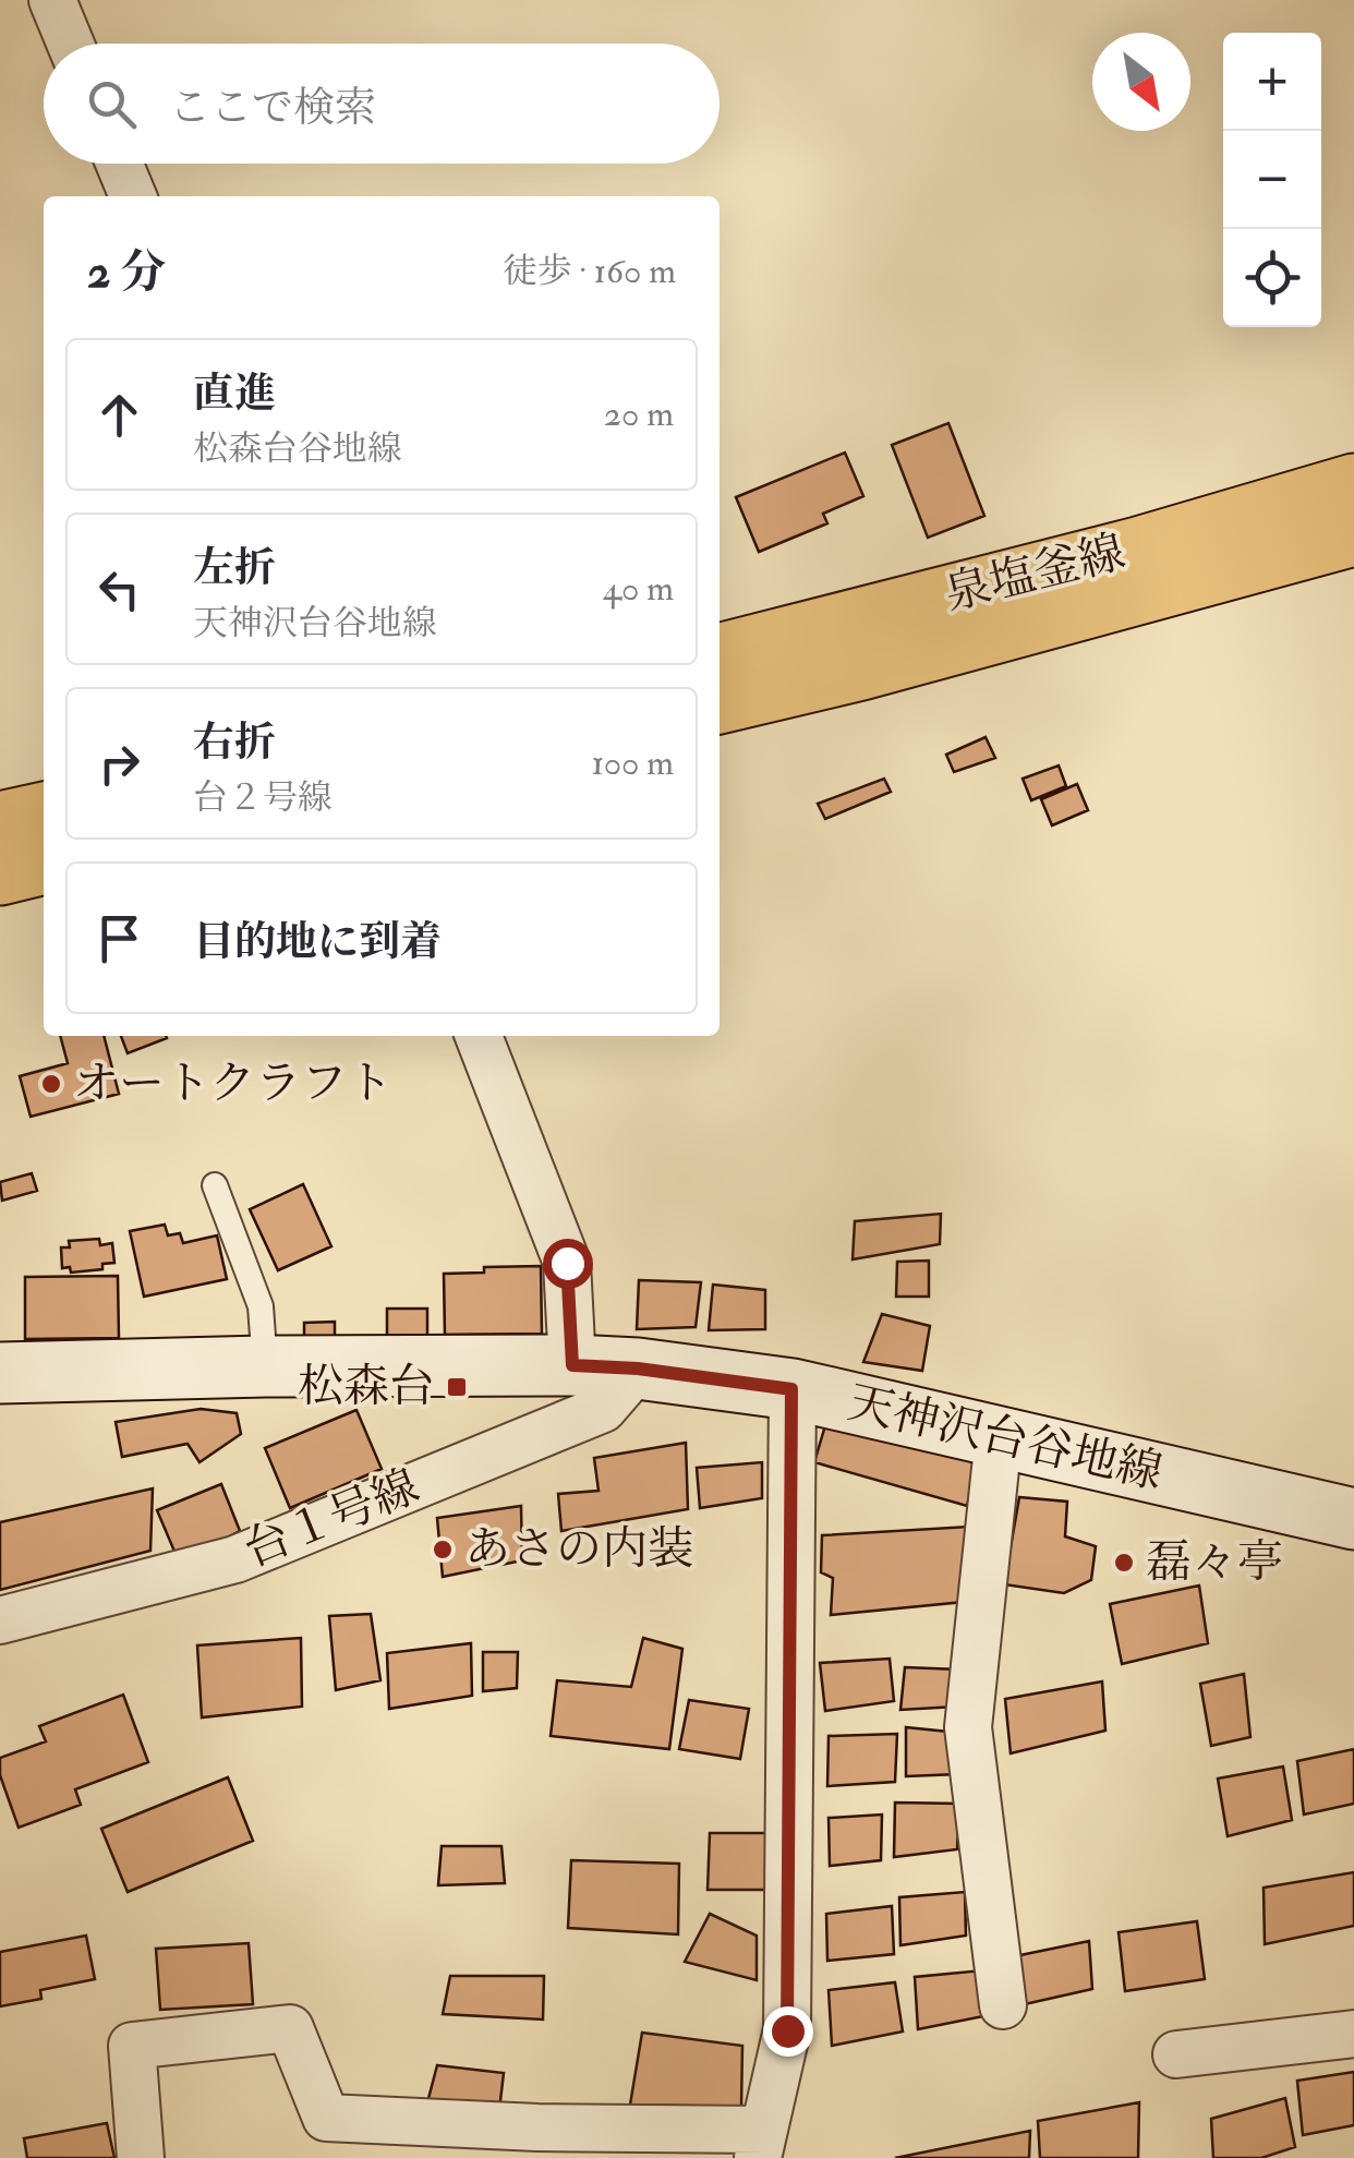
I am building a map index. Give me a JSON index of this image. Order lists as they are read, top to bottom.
{
  "streets": {
    "main road": ["泉塩釜線"],
    "street": ["天神沢台谷地線", "台１号線"]
  },
  "crossings": [
    ["天神沢台谷地線", "台１号線"]
  ],
  "places": {
    "other": ["オートクラフト", "あさの内装", "磊々亭"],
    "transit": ["松森台"]
  },
  "north": "bottom right",
  "page": {
    "map_buttons": ["+", "−"],
    "search": "ここで検索",
    "heading": ["2 分", "徒歩 · 160 m"],
    "list": [
      ["直進", "松森台谷地線", "20 m"],
      ["左折", "天神沢台谷地線", "40 m"],
      ["右折", "台２号線", "100 m"],
      "目的地に到着"
    ]
  }
}
